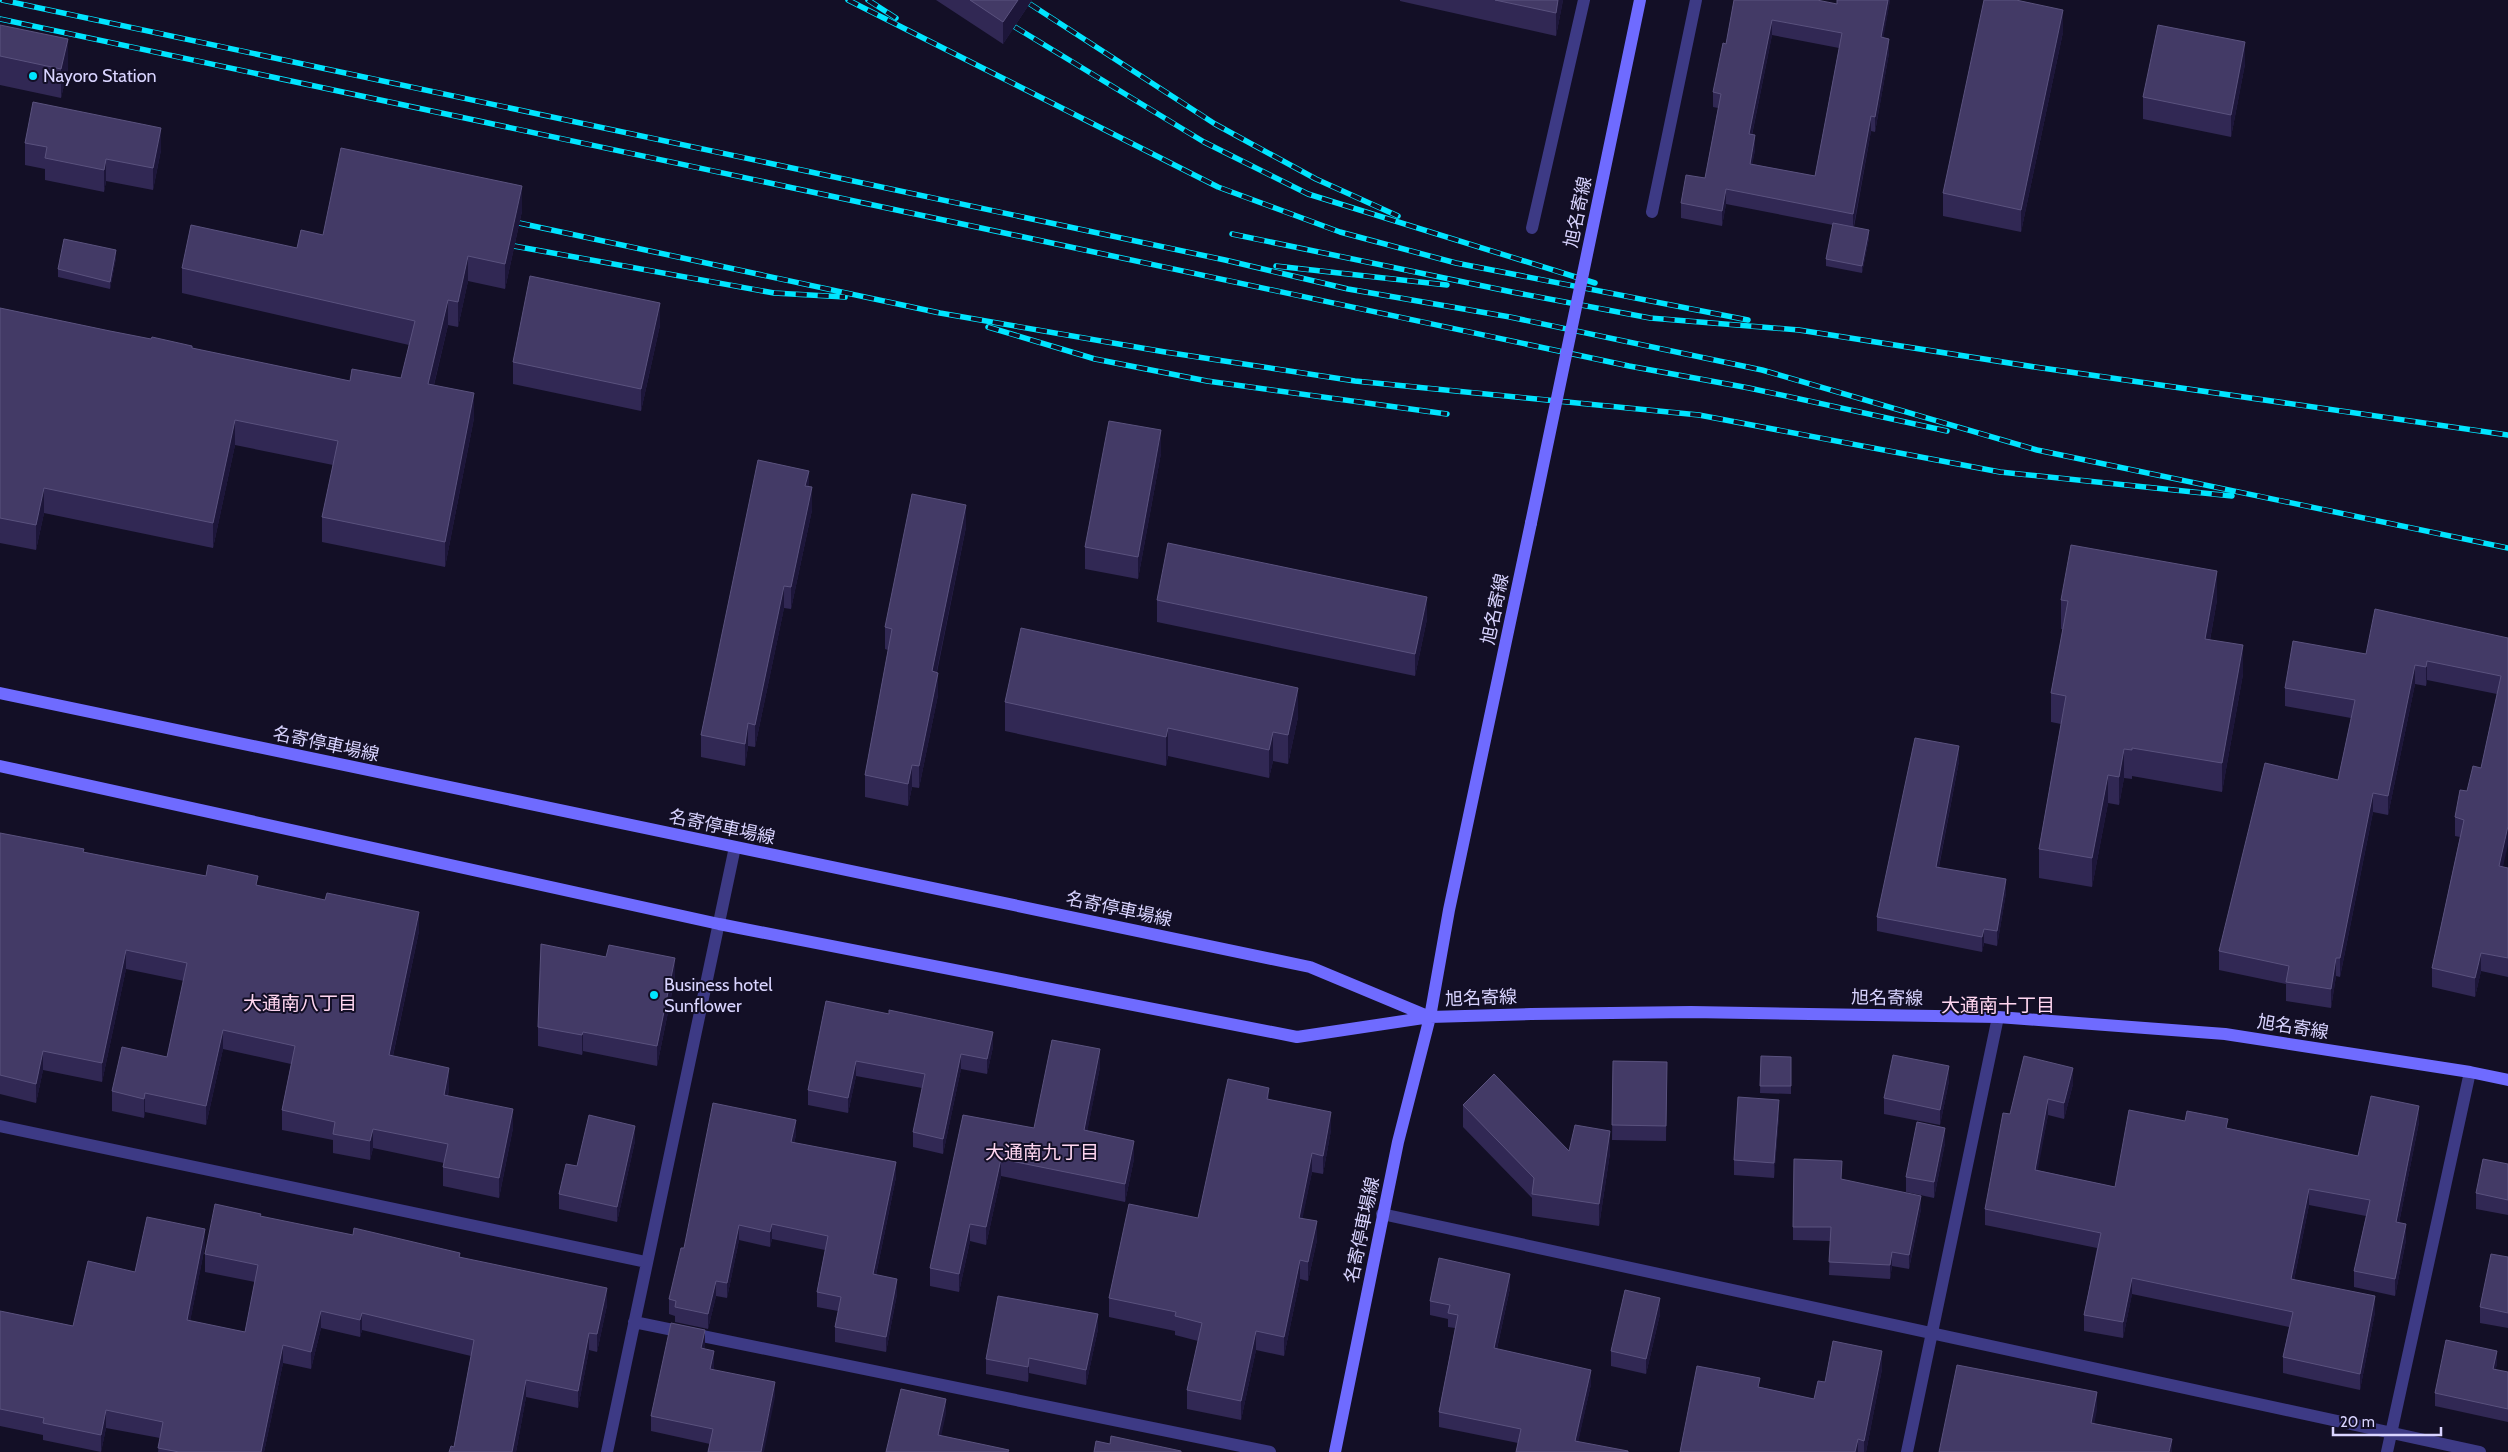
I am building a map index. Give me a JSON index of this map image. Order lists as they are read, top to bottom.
{
  "streets": {
    "main road": ["旭名寄線", "名寄停車場線"]
  },
  "crossings": [
    ["旭名寄線", "名寄停車場線"]
  ],
  "districts": ["大通南八丁目", "大通南十丁目", "大通南九丁目"],
  "places": ["Nayoro Station", "Business hotel Sunflower"],
  "scale_bar": "20 m"
}
